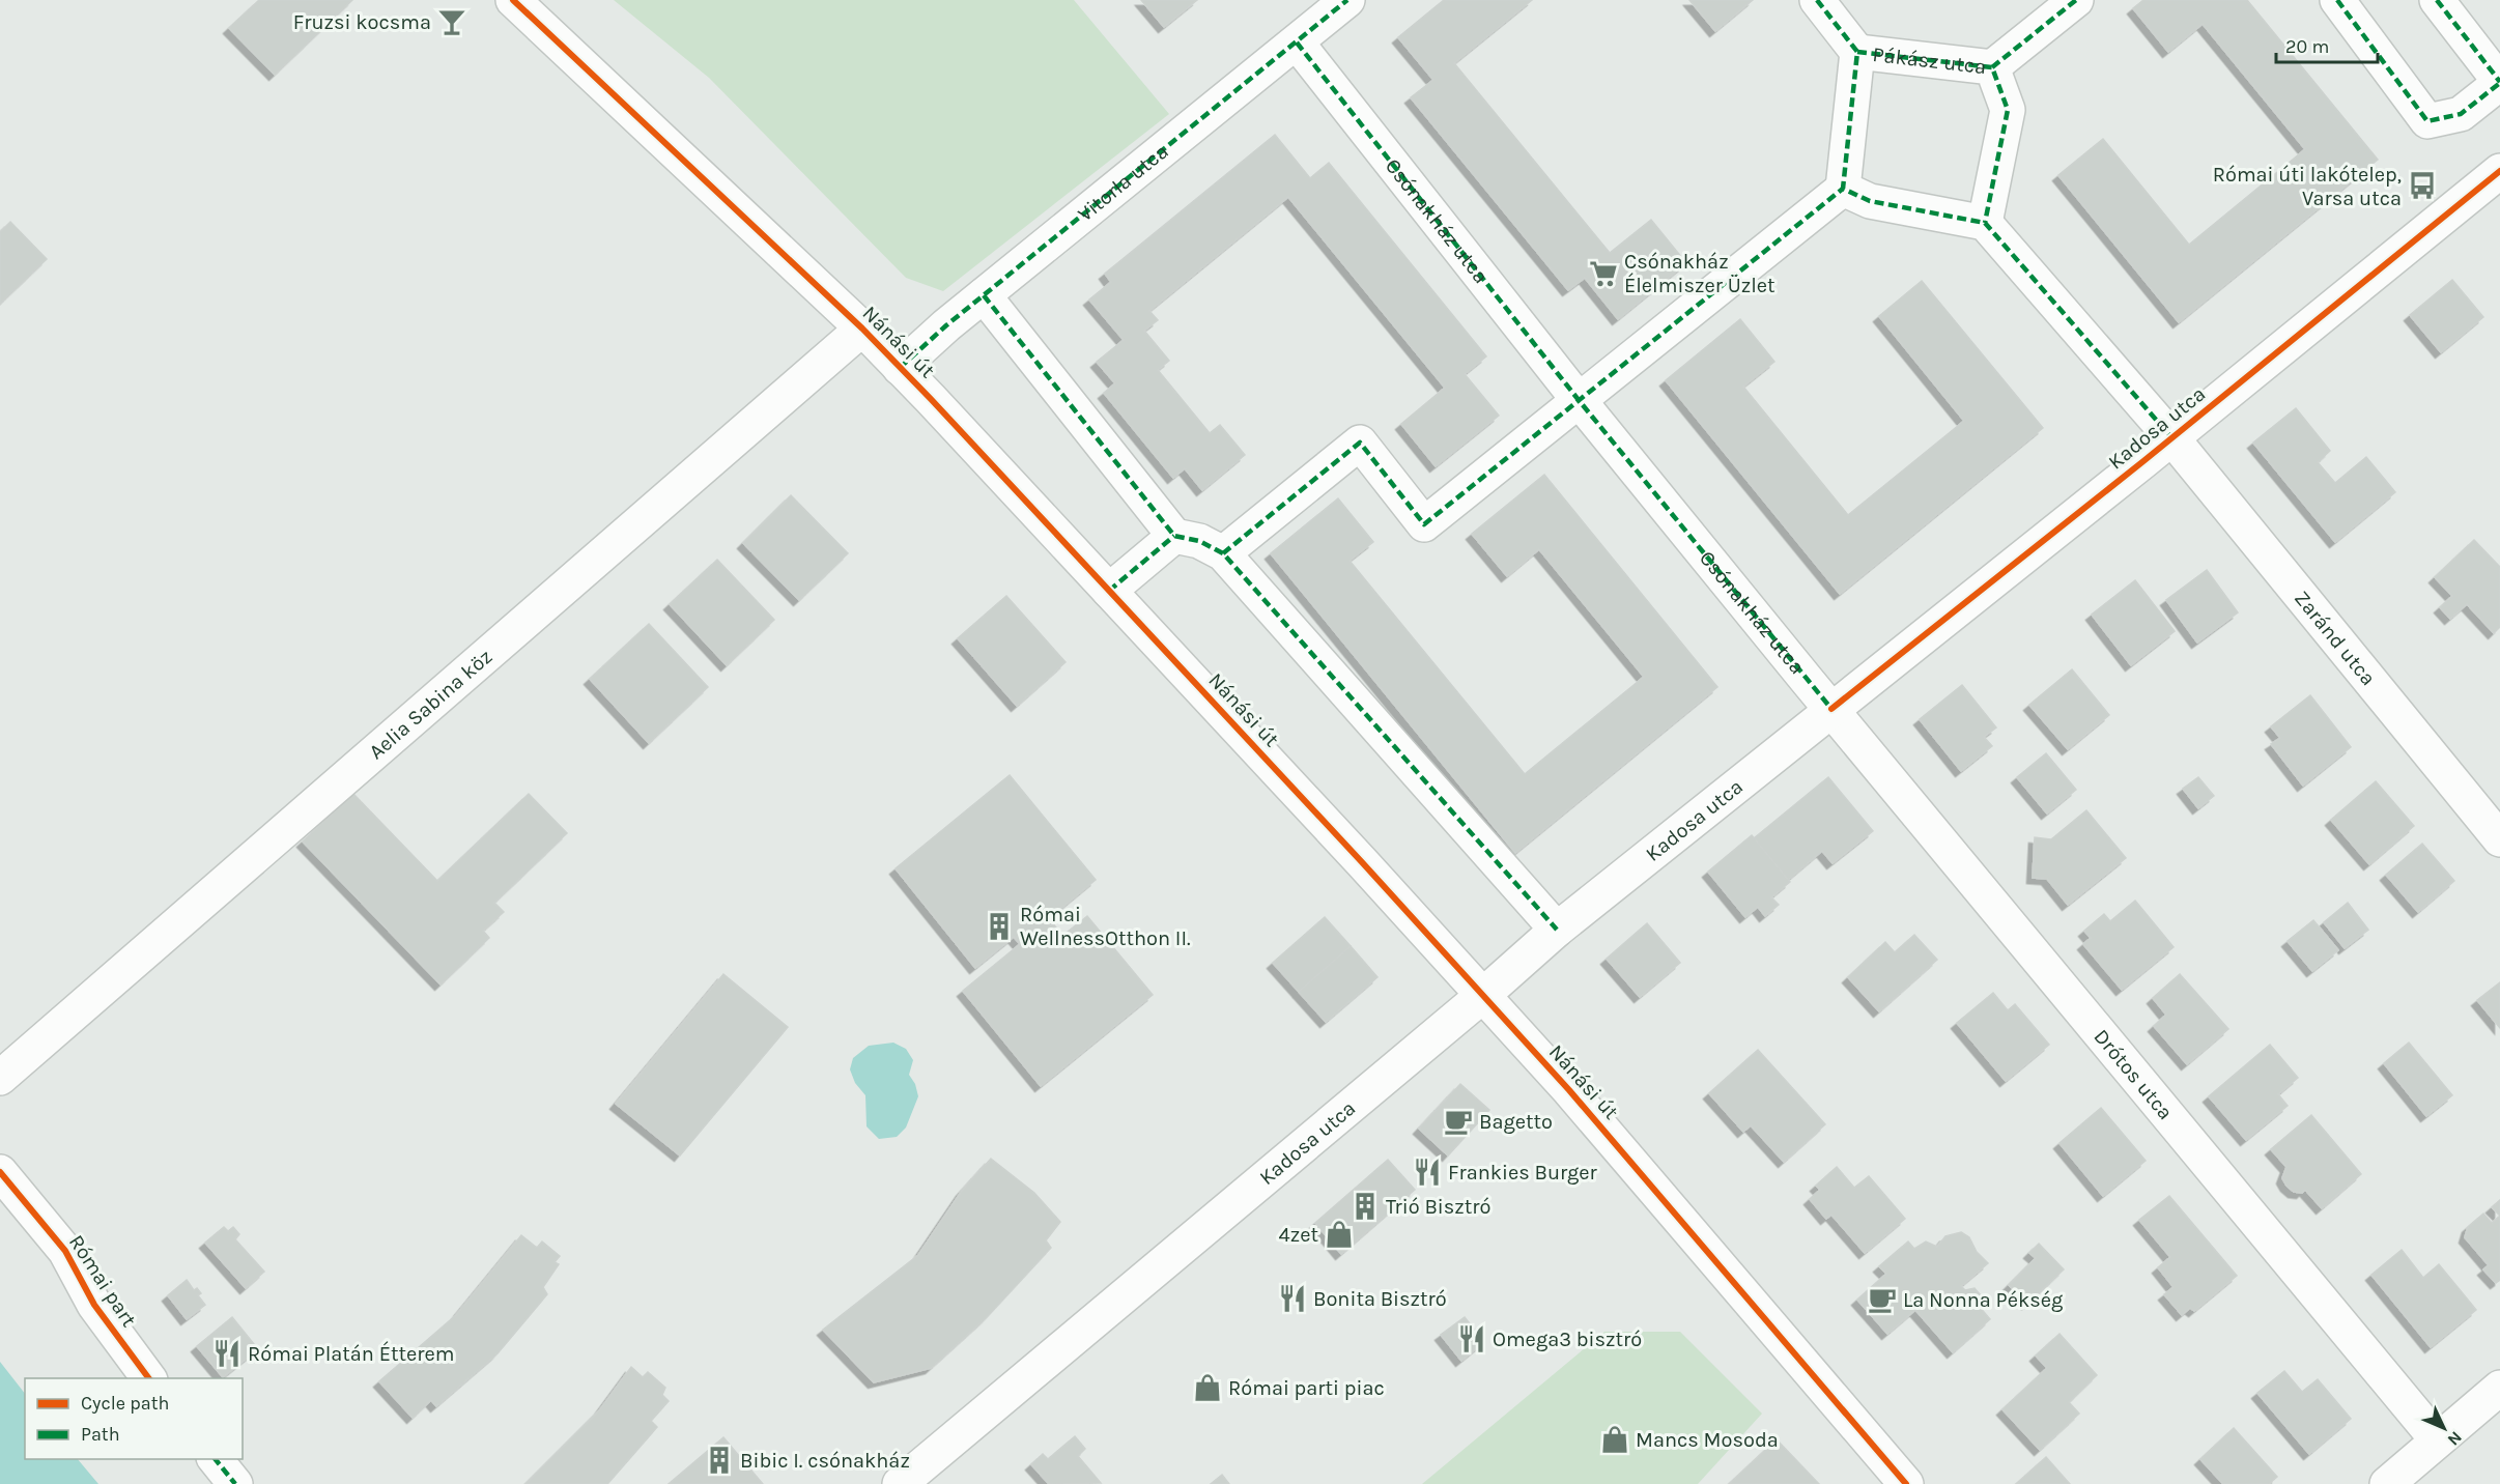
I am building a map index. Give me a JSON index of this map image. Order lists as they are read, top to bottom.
{
  "streets": {
    "street": [
      "Pákász utca",
      "Vitorla utca",
      "Csónakház utca",
      "Nánási út",
      "Kadosa utca",
      "Zaránd utca",
      "Aelia Sabina köz",
      "Drótos utca",
      "Római part"
    ]
  },
  "crossings": [
    ["Vitorla utca", "Csónakház utca"],
    ["Vitorla utca", "Nánási út"],
    ["Csónakház utca", "Kadosa utca"],
    ["Csónakház utca", "Drótos utca"],
    ["Nánási út", "Kadosa utca"],
    ["Nánási út", "Aelia Sabina köz"],
    ["Kadosa utca", "Zaránd utca"],
    ["Kadosa utca", "Drótos utca"]
  ],
  "places": {
    "bar": ["Fruzsi kocsma"],
    "bus stop": ["Római úti lakótelep, Varsa utca"],
    "supermarket": ["Csónakház Élelmiszer Üzlet"],
    "building": ["Római WellnessOtthon II.", "Trió Bisztró", "Bibic I. csónakház"],
    "cafe": ["Bagetto", "La Nonna Pékség"],
    "restaurant": [
      "Frankies Burger",
      "Bonita Bisztró",
      "Omega3 bisztró",
      "Római Platán Étterem"
    ],
    "shop": ["4zet", "Római parti piac", "Mancs Mosoda"]
  },
  "legend": ["Cycle path", "Path"],
  "scale_bar": "20 m",
  "north": "bottom right"
}
